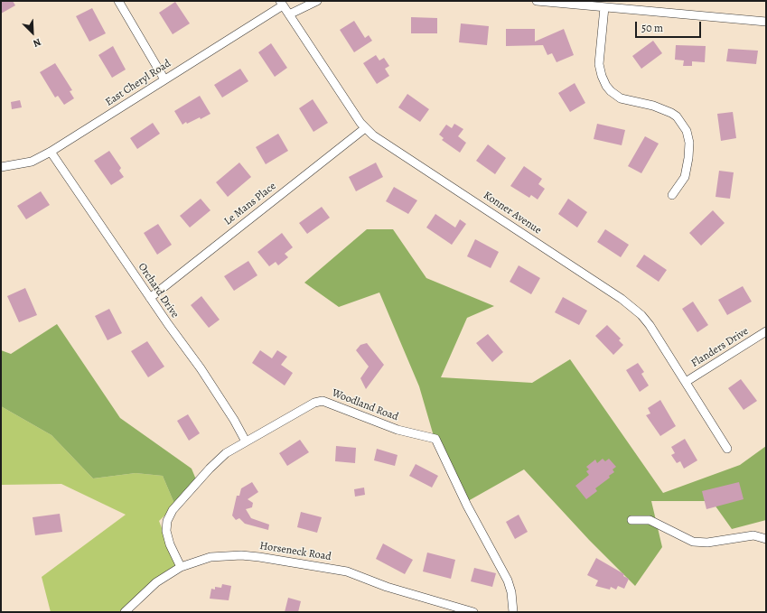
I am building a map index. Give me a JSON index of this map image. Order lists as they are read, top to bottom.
{
  "streets": {
    "street": [
      "East Cheryl Road",
      "Le Mans Place",
      "Konner Avenue",
      "Orchard Drive",
      "Flanders Drive",
      "Woodland Road",
      "Horseneck Road"
    ]
  },
  "crossings": [
    ["East Cheryl Road", "Konner Avenue"],
    ["East Cheryl Road", "Orchard Drive"],
    ["Le Mans Place", "Konner Avenue"],
    ["Le Mans Place", "Orchard Drive"],
    ["Konner Avenue", "Flanders Drive"],
    ["Orchard Drive", "Woodland Road"],
    ["Woodland Road", "Horseneck Road"]
  ],
  "scale_bar": "50 m",
  "north": "bottom right"
}
